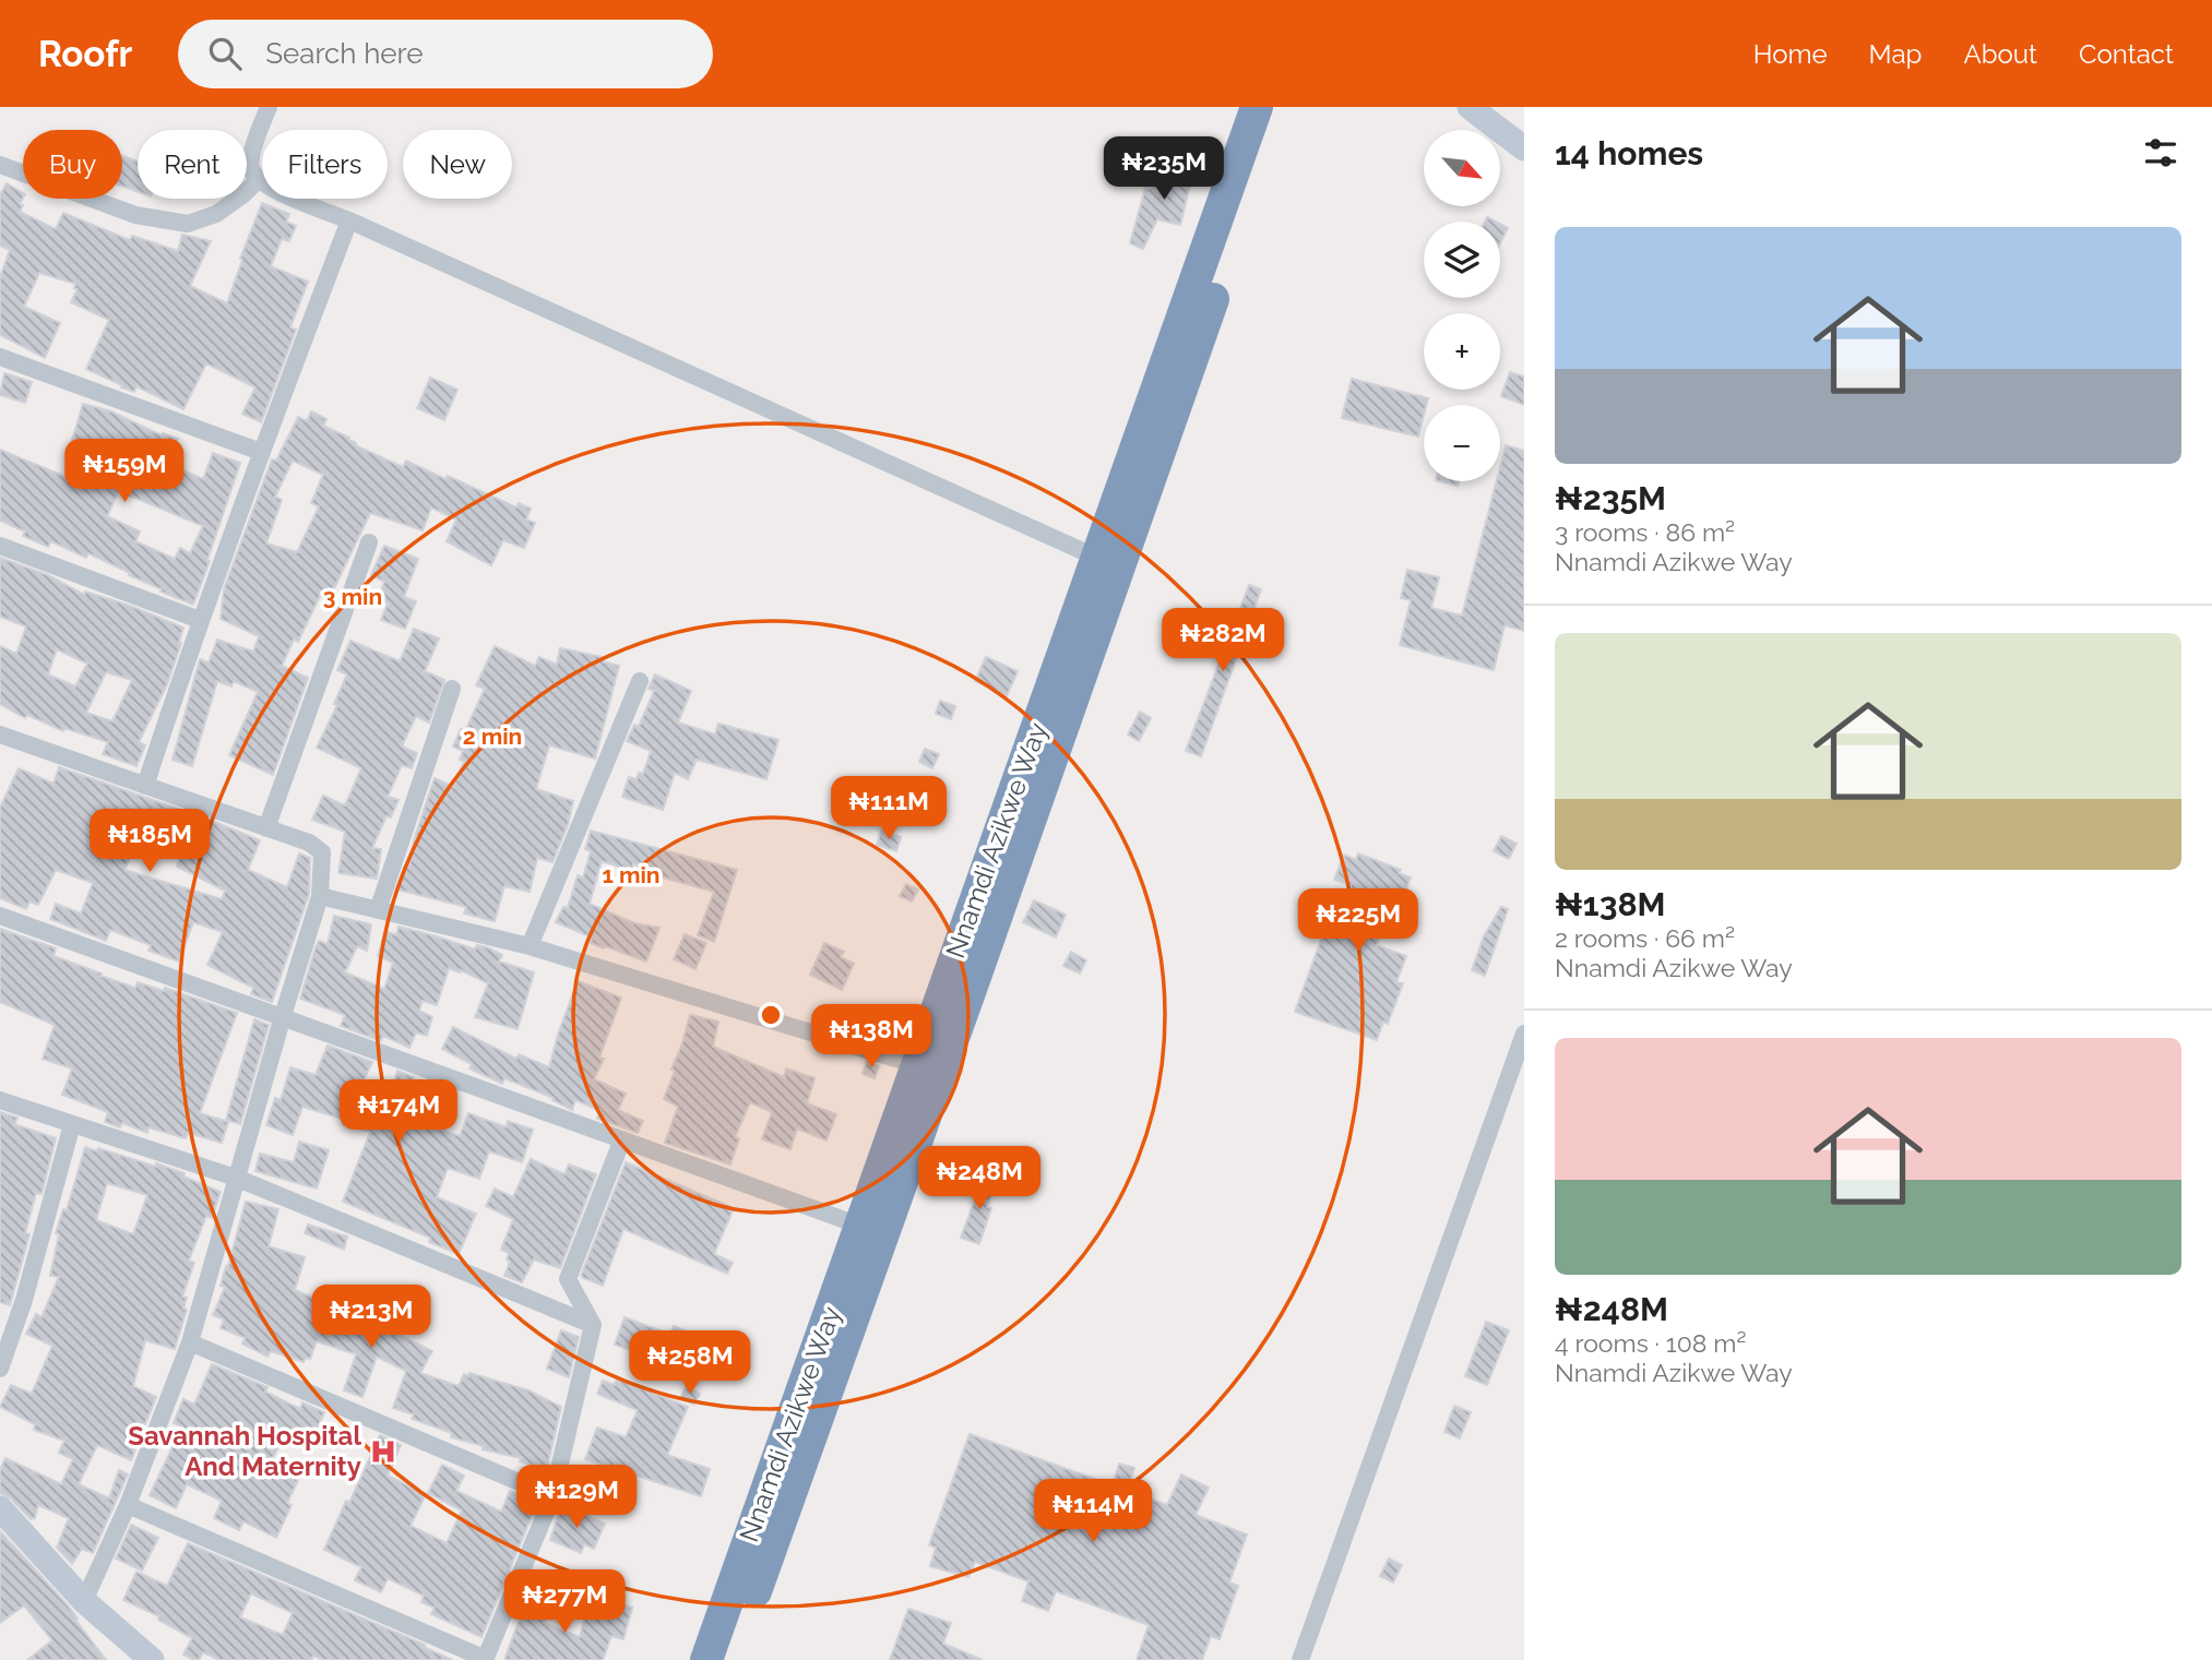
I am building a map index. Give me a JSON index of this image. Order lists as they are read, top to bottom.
{
  "streets": {
    "highway": ["Nnamdi Azikwe Way"]
  },
  "places": {
    "hospital": ["Savannah Hospital And Maternity"]
  },
  "north": "bottom right",
  "page": {
    "header": "Roofr",
    "search": "Search here",
    "nav": [
      "Home",
      "Map",
      "About",
      "Contact"
    ],
    "heading": "14 homes",
    "map_buttons": ["+", "−"],
    "chip": [
      "Buy",
      "Rent",
      "Filters",
      "New"
    ],
    "price": [
      "₦235M",
      "₦159M",
      "₦282M",
      "₦111M",
      "₦185M",
      "₦225M",
      "₦138M",
      "₦174M",
      "₦248M",
      "₦213M",
      "₦258M",
      "₦129M",
      "₦114M",
      "₦277M"
    ],
    "list": [
      {
        "name": "₦235M",
        "note": "3 rooms · 86 m² · Nnamdi Azikwe Way"
      },
      {
        "name": "₦138M",
        "note": "2 rooms · 66 m² · Nnamdi Azikwe Way"
      },
      {
        "name": "₦248M",
        "note": "4 rooms · 108 m² · Nnamdi Azikwe Way"
      }
    ]
  },
  "rings": ["3 min", "2 min", "1 min"]
}
